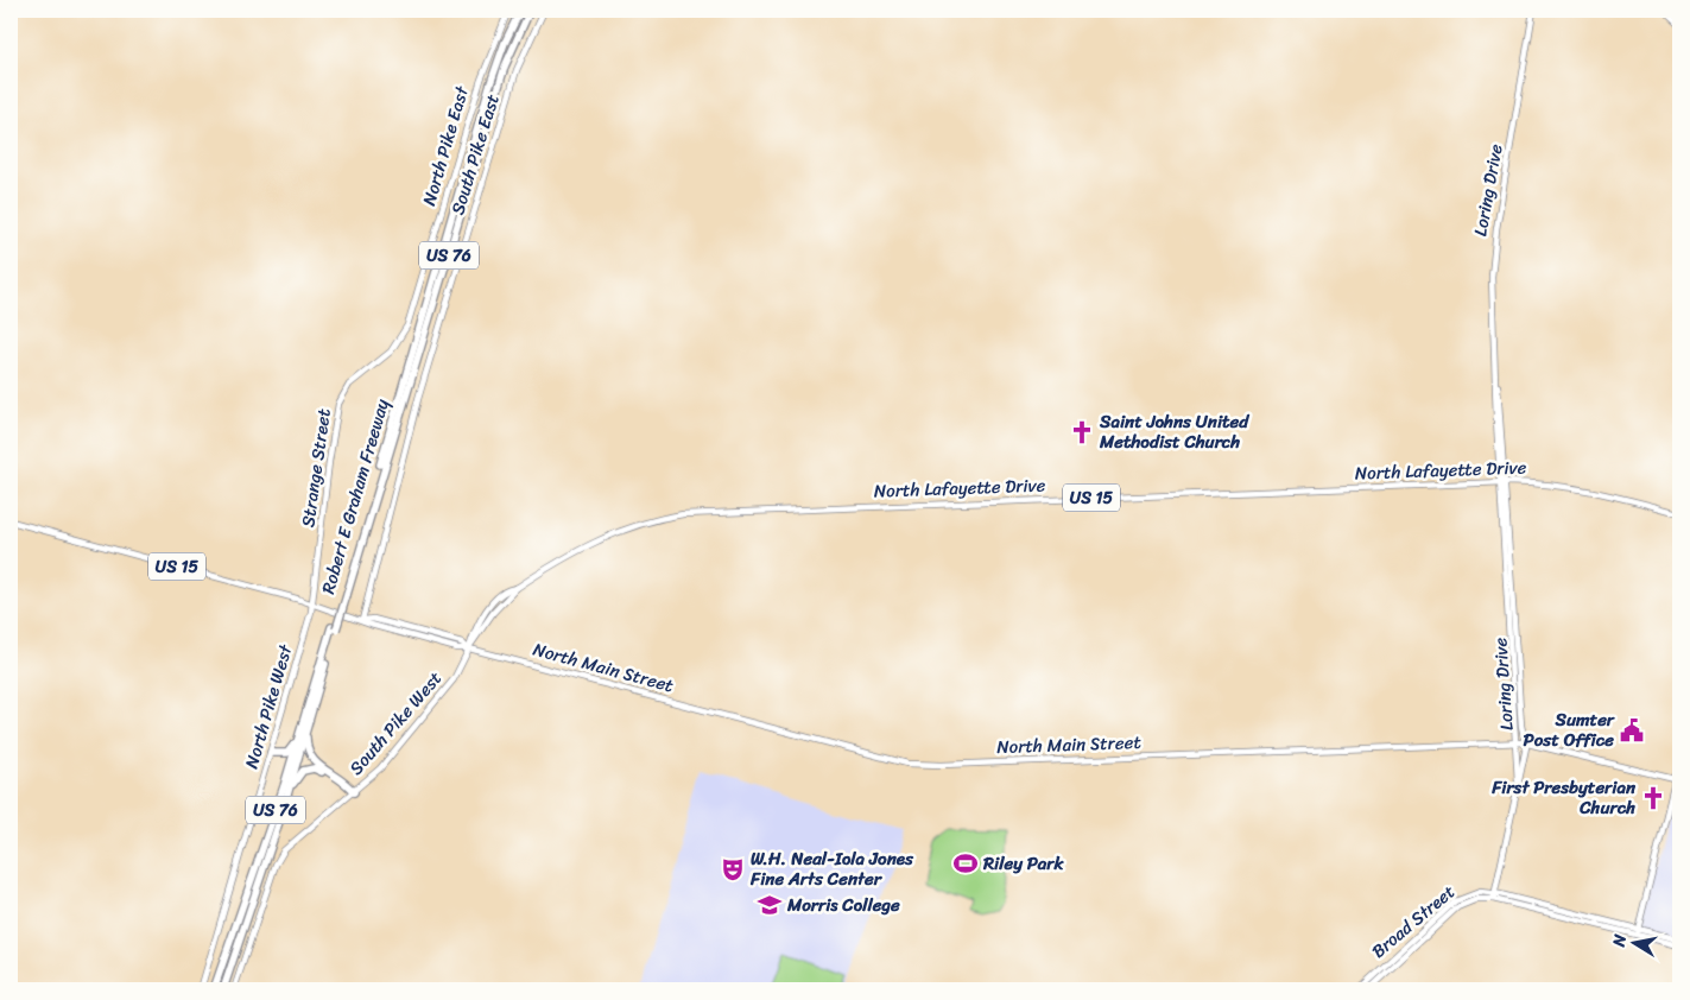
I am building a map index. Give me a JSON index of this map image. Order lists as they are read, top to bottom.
{
  "streets": {
    "highway": ["US 76", "Robert E Graham Freeway"],
    "main road": [
      "North Pike East",
      "South Pike East",
      "Loring Drive",
      "Strange Street",
      "North Lafayette Drive",
      "US 15",
      "North Main Street",
      "North Pike West",
      "South Pike West",
      "Broad Street"
    ]
  },
  "crossings": [
    ["North Pike East", "Strange Street"],
    ["South Pike East", "US 15"],
    ["Loring Drive", "North Lafayette Drive"],
    ["Loring Drive", "North Main Street"],
    ["Strange Street", "US 15"],
    ["Strange Street", "North Pike West"],
    ["North Lafayette Drive", "North Main Street"],
    ["North Lafayette Drive", "South Pike West"],
    ["US 15", "North Pike West"],
    ["North Main Street", "South Pike West"]
  ],
  "places": {
    "church": ["Saint Johns United Methodist Church", "First Presbyterian Church"],
    "public building": ["Sumter Post Office"],
    "sports": ["Riley Park"],
    "theatre": ["W.H. Neal-Iola Jones Fine Arts Center"],
    "school or university": ["Morris College"]
  },
  "north": "left"
}
